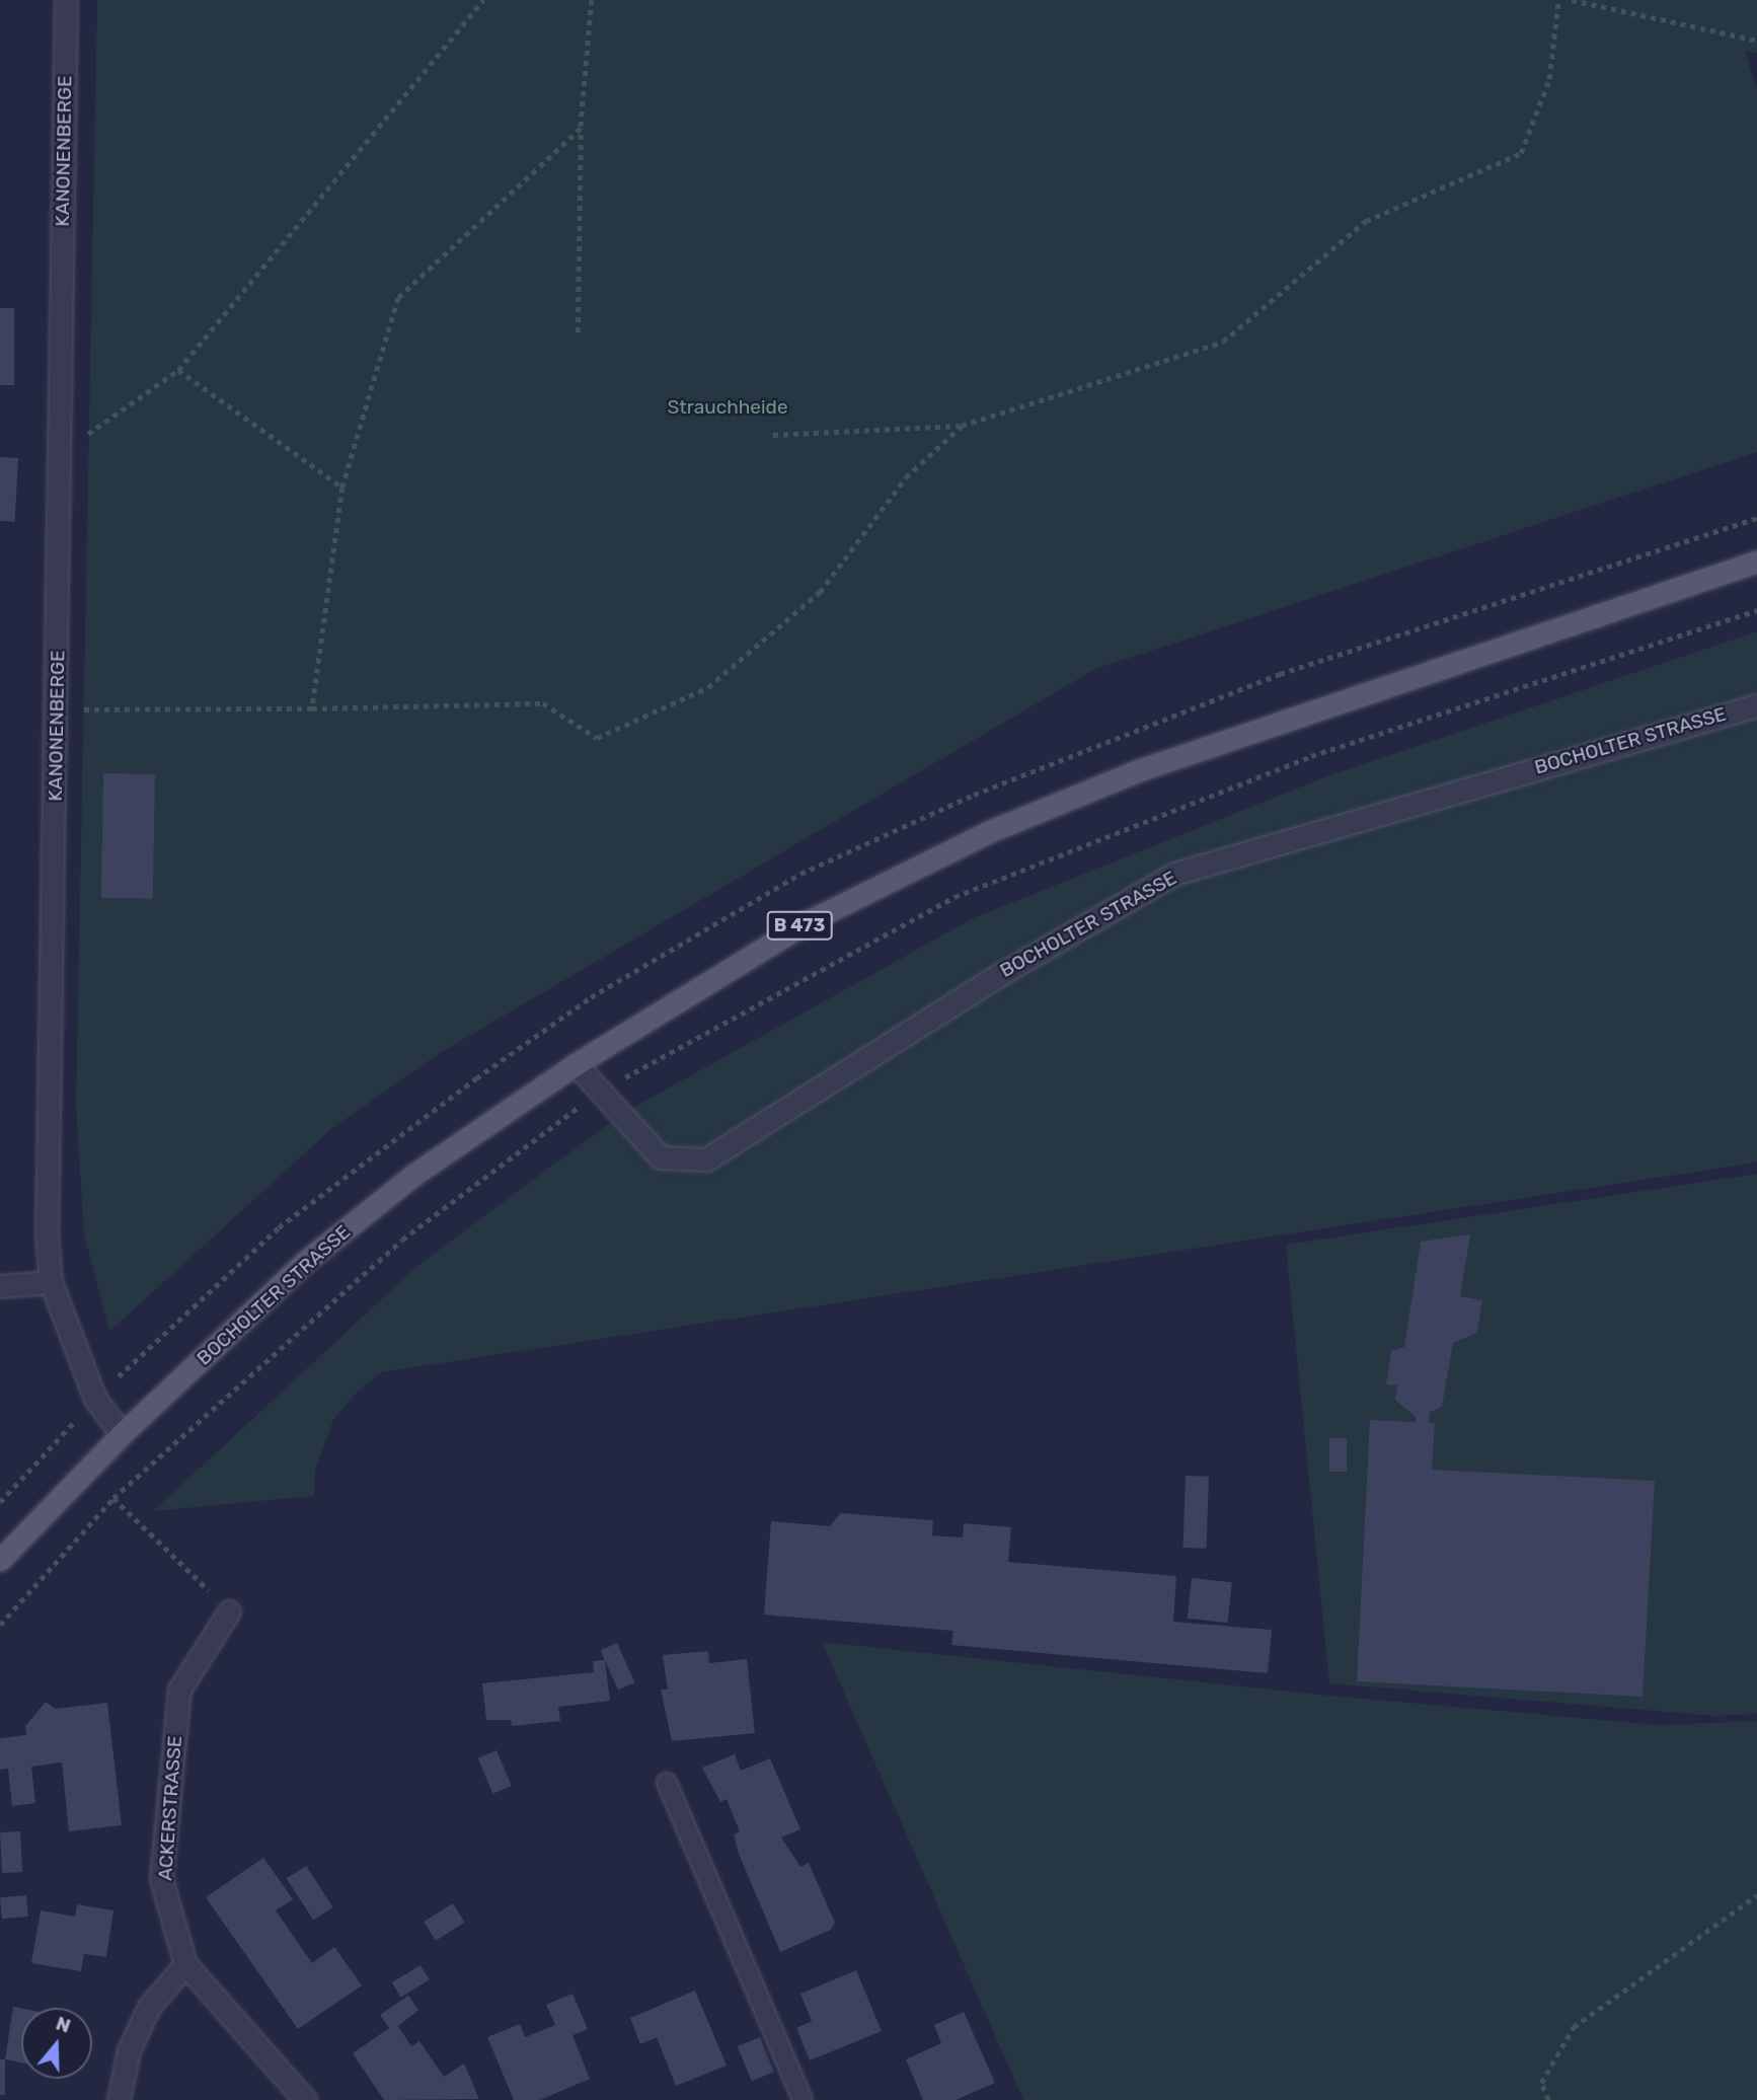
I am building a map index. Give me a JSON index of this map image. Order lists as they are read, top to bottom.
{
  "streets": {
    "main road": ["BOCHOLTER STRASSE", "B 473"],
    "street": ["KANONENBERGE", "ACKERSTRASSE"]
  },
  "crossings": [
    ["KANONENBERGE", "BOCHOLTER STRASSE"]
  ],
  "parks": ["Strauchheide"],
  "north": "top"
}
